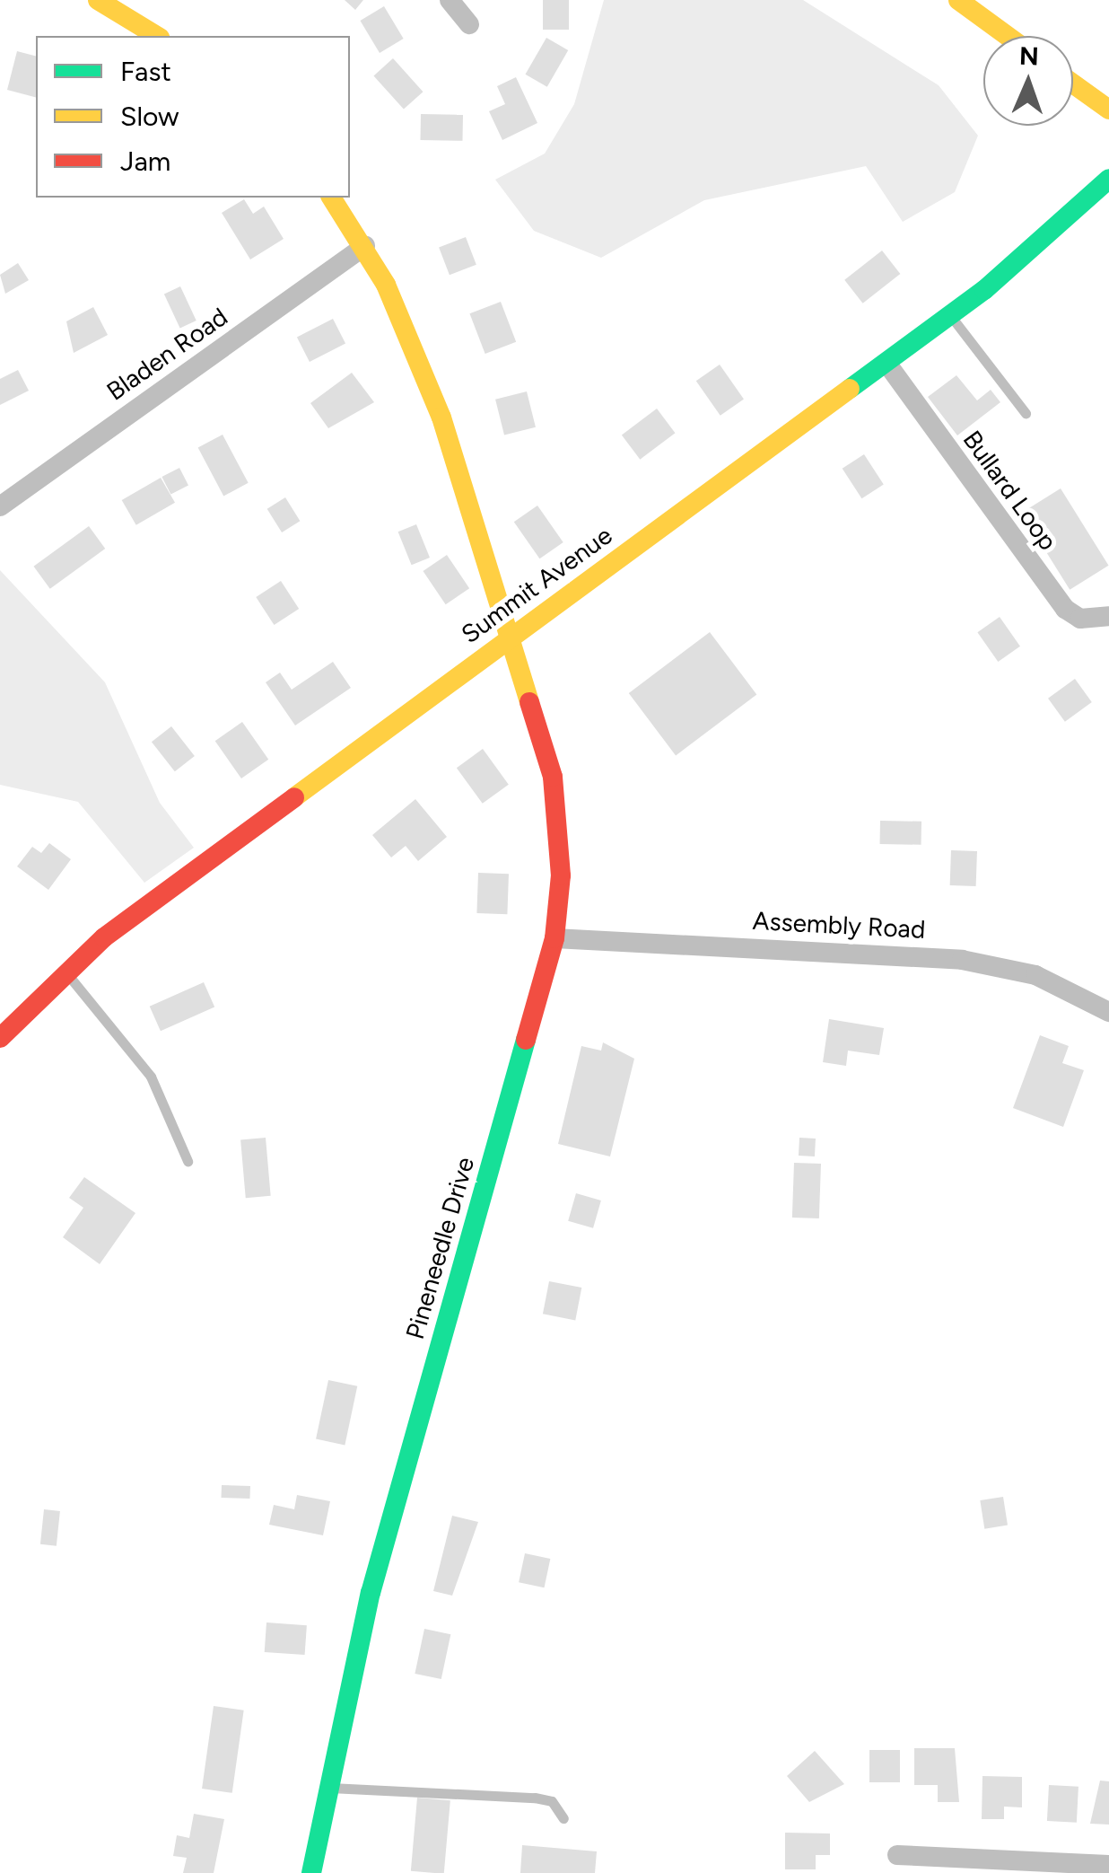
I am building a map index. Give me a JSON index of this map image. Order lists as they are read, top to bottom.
{
  "streets": {
    "main road": ["Summit Avenue", "Pineneedle Drive"],
    "street": ["Bladen Road", "Bullard Loop", "Assembly Road"]
  },
  "crossings": [
    ["Bladen Road", "Pineneedle Drive"],
    ["Bullard Loop", "Summit Avenue"],
    ["Summit Avenue", "Pineneedle Drive"],
    ["Assembly Road", "Pineneedle Drive"]
  ],
  "legend": ["Fast", "Slow", "Jam"],
  "north": "top"
}
